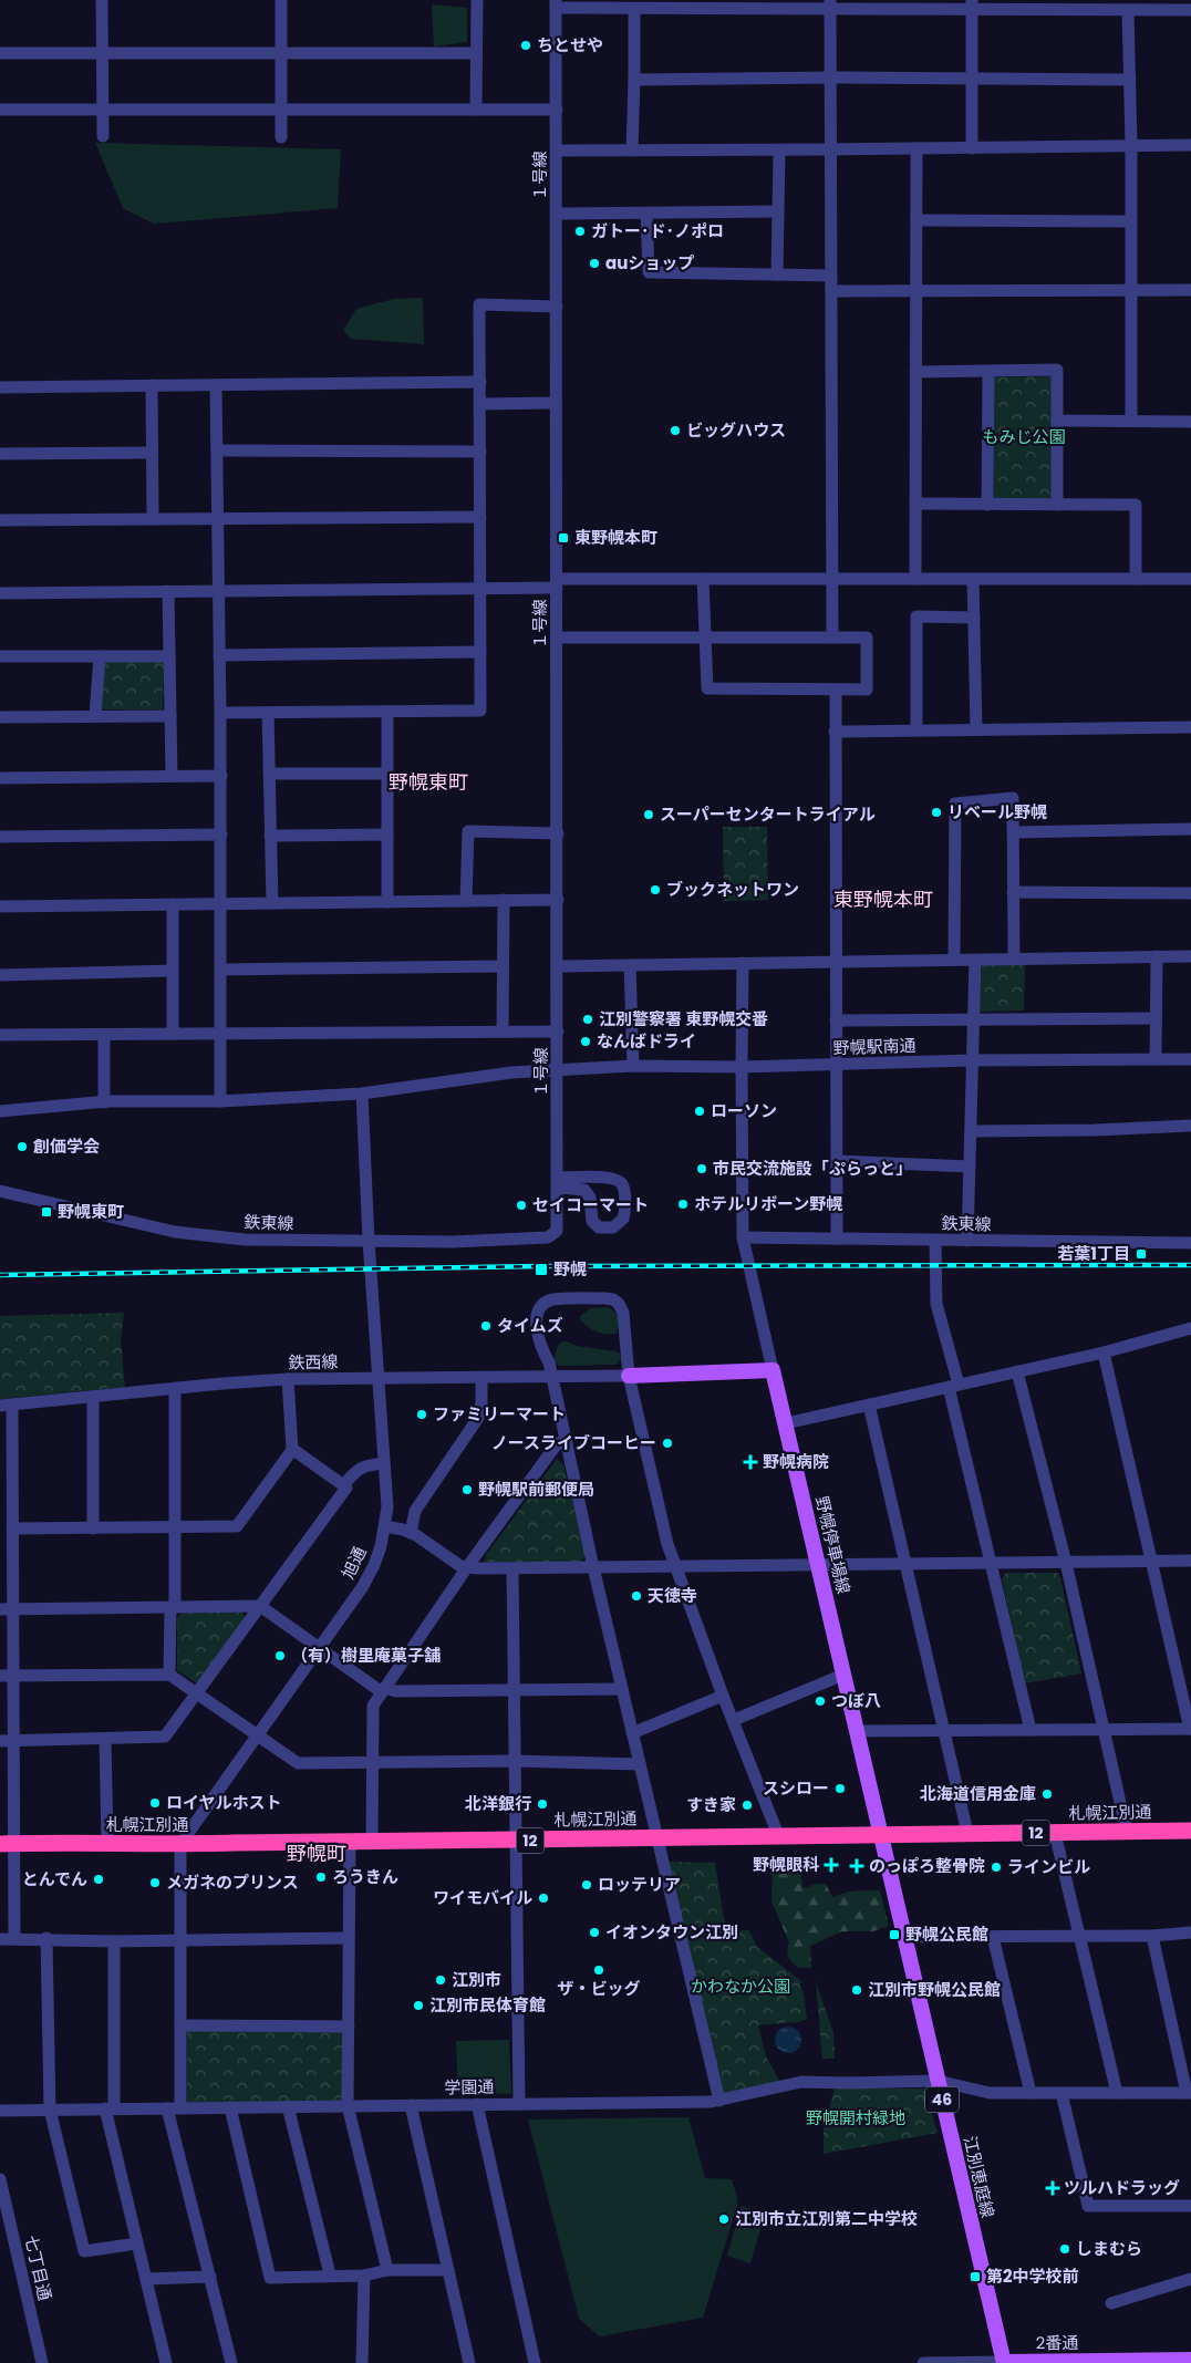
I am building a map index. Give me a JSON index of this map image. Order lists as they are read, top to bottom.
{
  "streets": {
    "highway": ["札幌江別通", "12"],
    "main road": [
      "野幌停車場線",
      "46",
      "江別恵庭線",
      "2番通"
    ],
    "street": [
      "１号線",
      "野幌駅南通",
      "鉄東線",
      "鉄西線",
      "旭通",
      "学園通",
      "七丁目通"
    ]
  },
  "crossings": [
    ["１号線", "野幌駅南通"],
    ["１号線", "鉄東線"],
    ["野幌駅南通", "旭通"],
    ["鉄東線", "旭通"],
    ["鉄西線", "旭通"],
    ["野幌停車場線", "札幌江別通"],
    ["野幌停車場線", "江別恵庭線"],
    ["旭通", "札幌江別通"],
    ["札幌江別通", "江別恵庭線"],
    ["学園通", "江別恵庭線"],
    ["江別恵庭線", "2番通"]
  ],
  "districts": ["野幌東町", "東野幌本町", "野幌町"],
  "parks": ["もみじ公園", "かわなか公園", "野幌開村緑地"],
  "places": {
    "other": [
      "ちとせや",
      "ガトー･ド･ノポロ",
      "auショップ",
      "ビッグハウス",
      "リベール野幌",
      "スーパーセンタートライアル",
      "ブックネットワン",
      "江別警察署 東野幌交番",
      "なんばドライ",
      "ローソン",
      "創価学会",
      "市民交流施設「ぷらっと」",
      "ホテルリボーン野幌",
      "セイコーマート",
      "タイムズ",
      "ファミリーマート",
      "ノースライブコーヒー",
      "野幌駅前郵便局",
      "天徳寺",
      "（有）樹里庵菓子舗",
      "つぼ八",
      "スシロー",
      "北海道信用金庫",
      "ロイヤルホスト",
      "北洋銀行",
      "すき家",
      "ラインビル",
      "ろうきん",
      "とんでん",
      "メガネのプリンス",
      "ロッテリア",
      "ワイモバイル",
      "イオンタウン江別",
      "ザ・ビッグ",
      "江別市",
      "江別市野幌公民館",
      "江別市民体育館",
      "江別市立江別第二中学校",
      "しまむら"
    ],
    "transit": [
      "東野幌本町",
      "野幌東町",
      "若葉1丁目",
      "野幌",
      "野幌公民館",
      "第2中学校前"
    ],
    "health": [
      "野幌病院",
      "野幌眼科",
      "のっぽろ整骨院",
      "ツルハドラッグ"
    ]
  }
}
